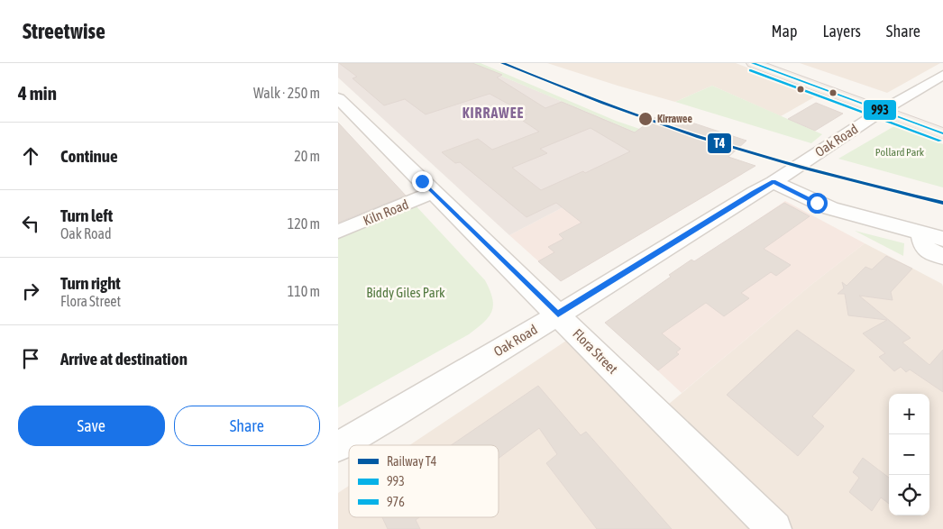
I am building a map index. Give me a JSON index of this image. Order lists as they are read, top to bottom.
{
  "streets": {
    "street": ["Oak Road", "Kiln Road", "Flora Street"]
  },
  "crossings": [
    ["Oak Road", "Flora Street"],
    ["Kiln Road", "Flora Street"]
  ],
  "districts": ["KIRRAWEE"],
  "parks": ["Pollard Park", "Biddy Giles Park"],
  "places": ["Kirrawee"],
  "lines": ["rail line T4", "transit line 993", "transit line 976"],
  "legend": ["Railway T4", "993", "976"],
  "page": {
    "header": "Streetwise",
    "nav": ["Map", "Layers", "Share"],
    "heading": ["4 min", "Walk · 250 m"],
    "list": [
      ["Continue", "20 m"],
      ["Turn left", "Oak Road", "120 m"],
      ["Turn right", "Flora Street", "110 m"],
      "Arrive at destination"
    ],
    "buttons": ["Save", "Share"],
    "map_buttons": ["+", "−"]
  }
}
